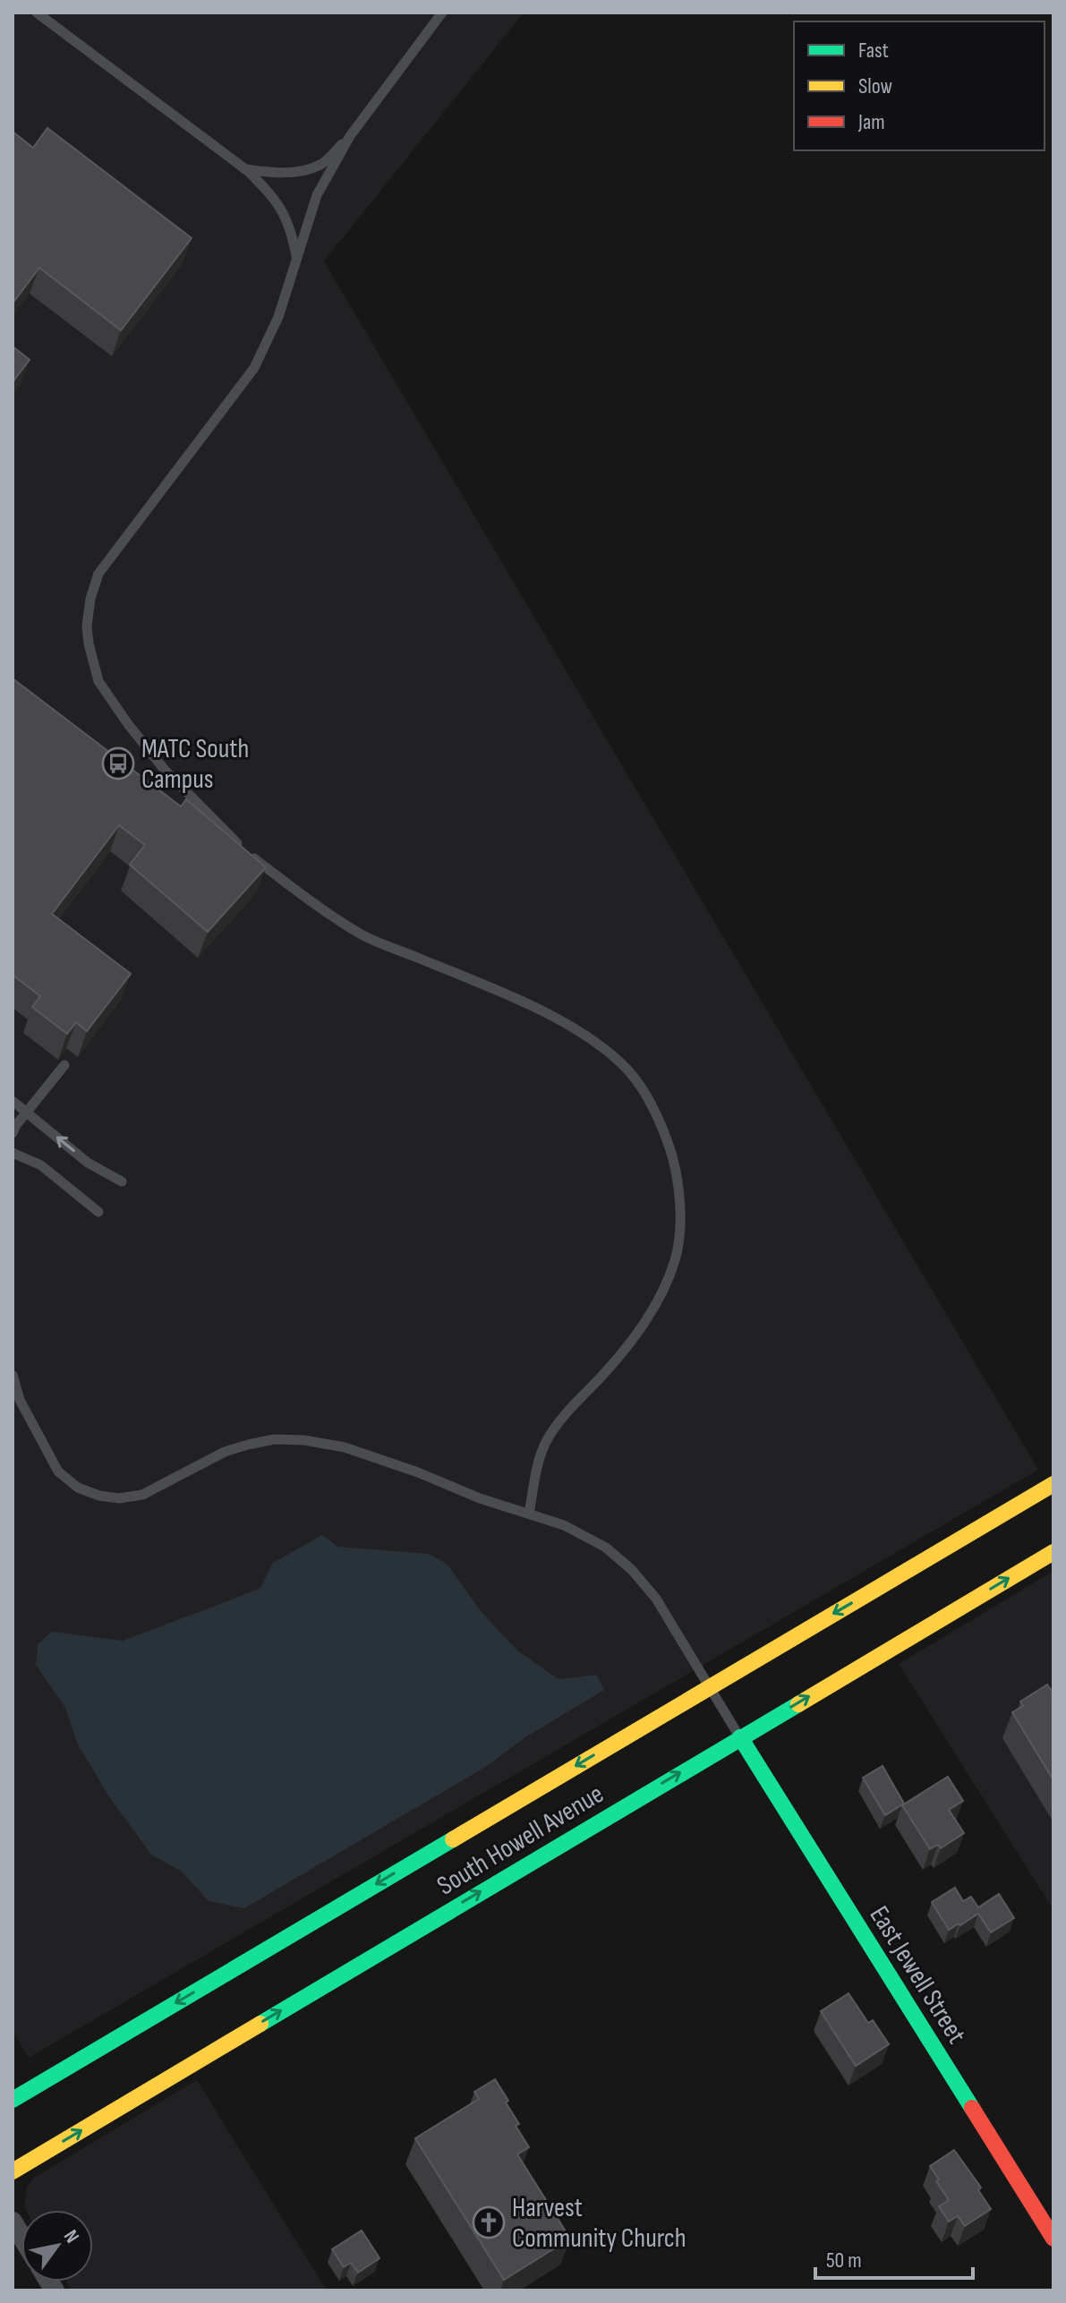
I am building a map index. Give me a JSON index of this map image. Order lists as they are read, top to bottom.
{
  "streets": {
    "main road": ["South Howell Avenue", "East Jewell Street"]
  },
  "crossings": [
    ["South Howell Avenue", "East Jewell Street"]
  ],
  "places": {
    "bus stop": ["MATC South Campus"],
    "church": ["Harvest Community Church"]
  },
  "legend": ["Fast", "Slow", "Jam"],
  "scale_bar": "50 m",
  "north": "top right"
}
